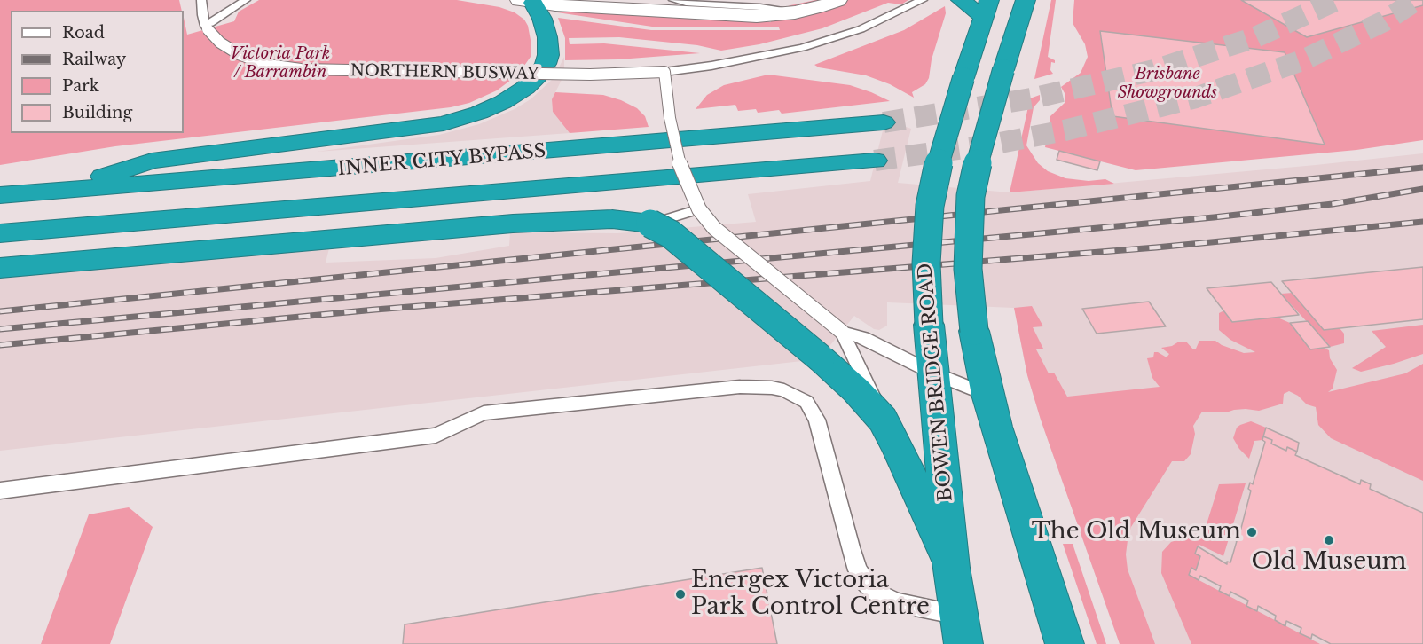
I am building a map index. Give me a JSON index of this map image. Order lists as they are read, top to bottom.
{
  "streets": {
    "highway": ["INNER CITY BYPASS", "BOWEN BRIDGE ROAD"],
    "lane": ["NORTHERN BUSWAY"]
  },
  "parks": ["Victoria Park / Barrambin", "Brisbane Showgrounds"],
  "places": ["The Old Museum", "Old Museum", "Energex Victoria Park Control Centre"],
  "legend": [
    "Road",
    "Railway",
    "Park",
    "Building"
  ]
}
